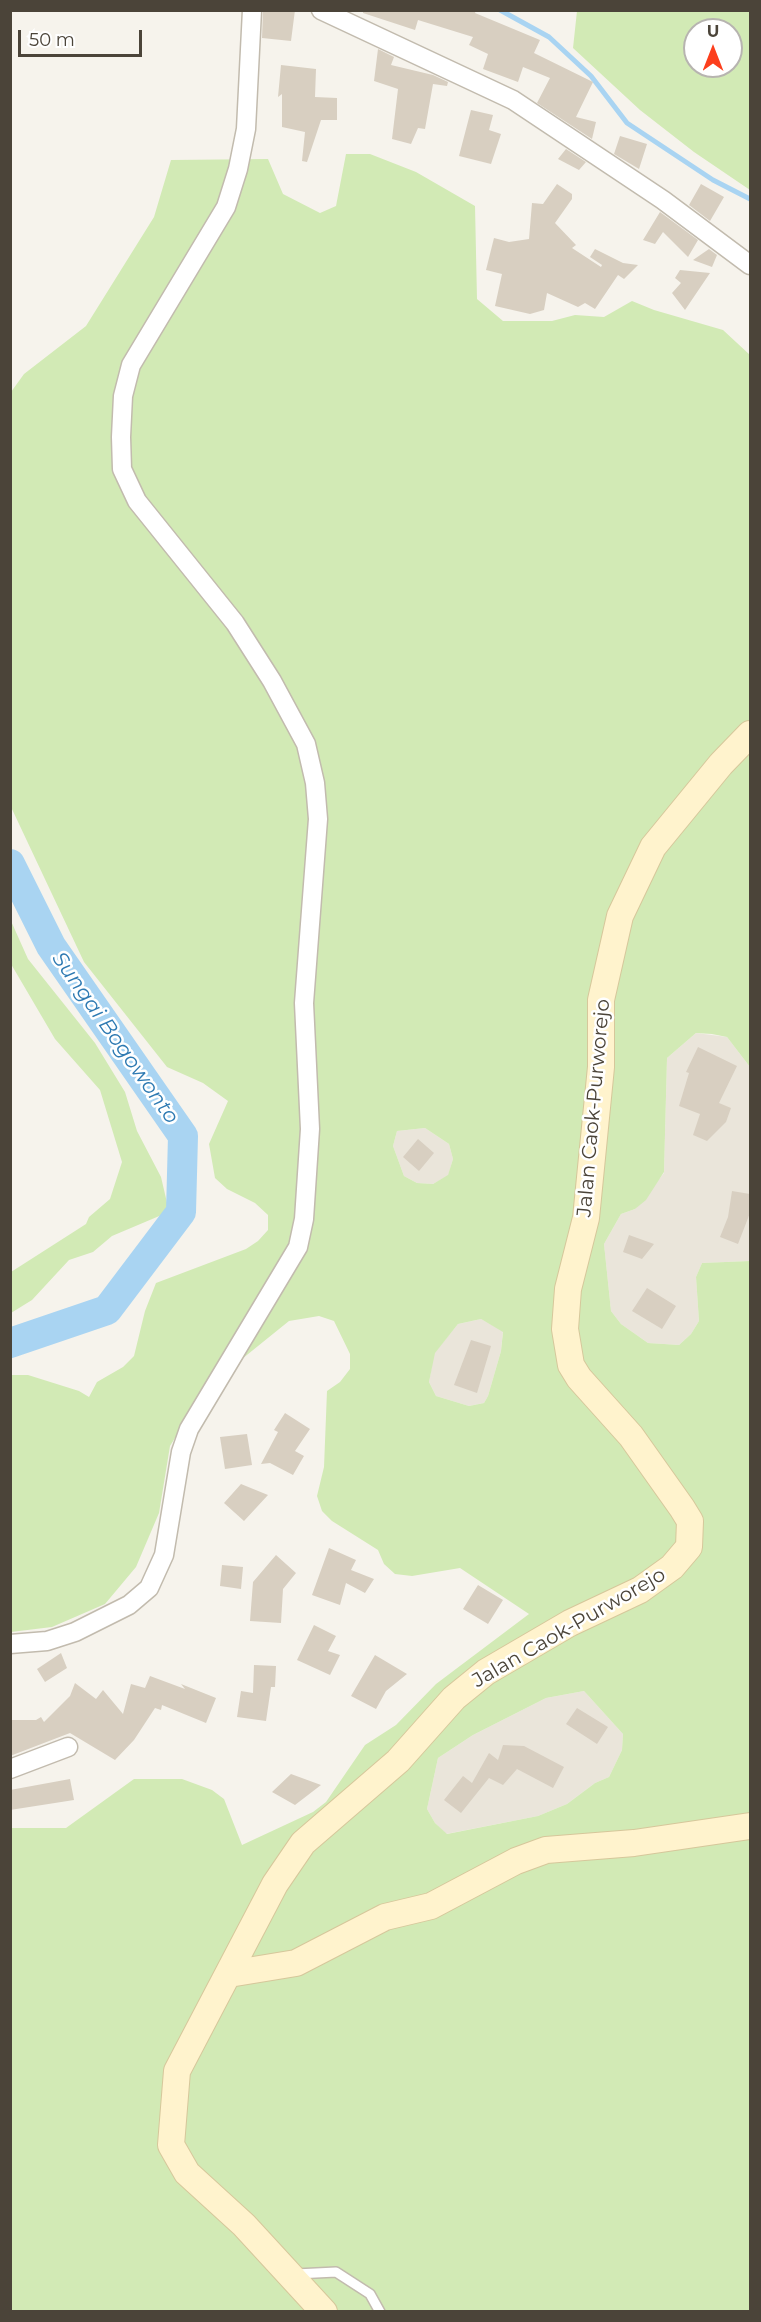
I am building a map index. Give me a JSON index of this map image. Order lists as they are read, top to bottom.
{
  "streets": {
    "street": ["Jalan Caok-Purworejo"]
  },
  "water": ["Sungai Bogowonto"],
  "scale_bar": "50 m",
  "north": "top"
}
